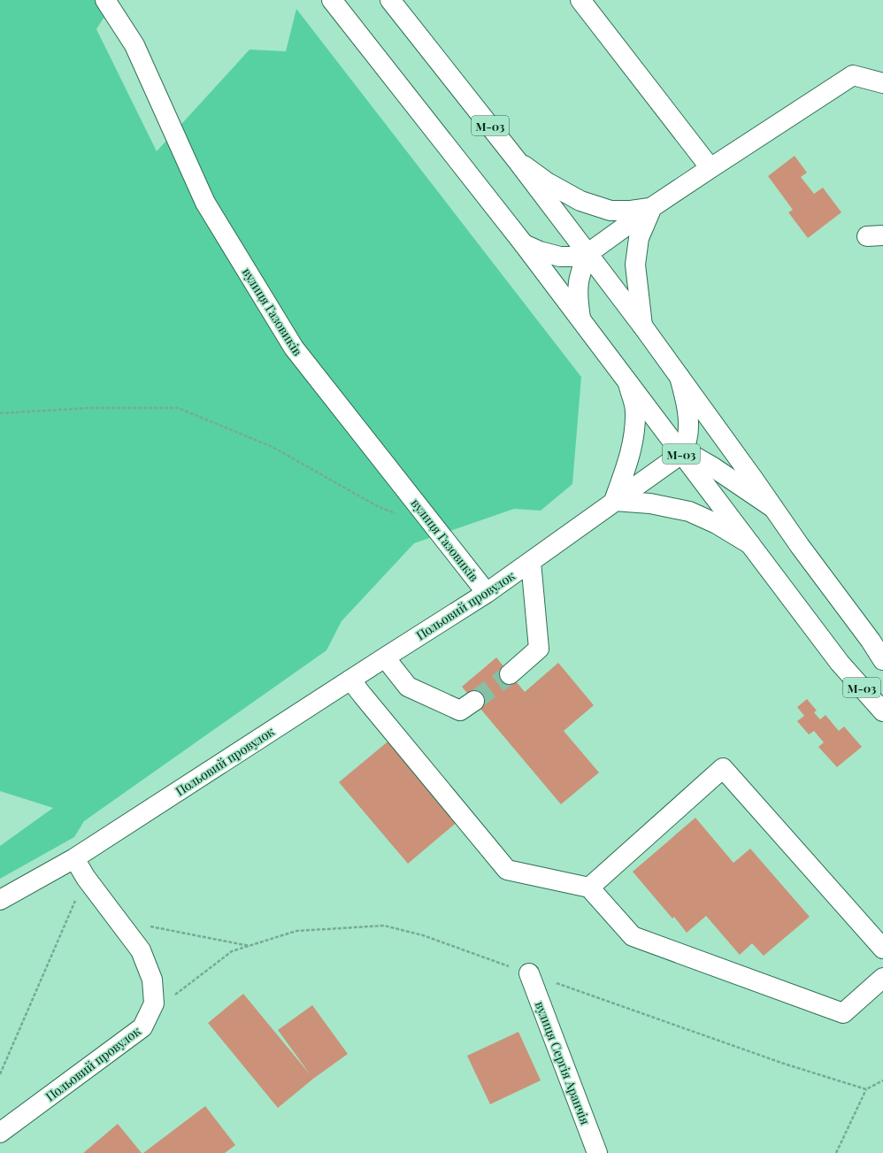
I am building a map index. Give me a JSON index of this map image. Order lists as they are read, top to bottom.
{
  "streets": {
    "main road": [
      "М-03",
      "вулиця Газовиків",
      "Польовий провулок",
      "вулиця Сергія Аранчія"
    ]
  },
  "crossings": [
    ["М-03", "Польовий провулок"],
    ["вулиця Газовиків", "Польовий провулок"]
  ]
}
